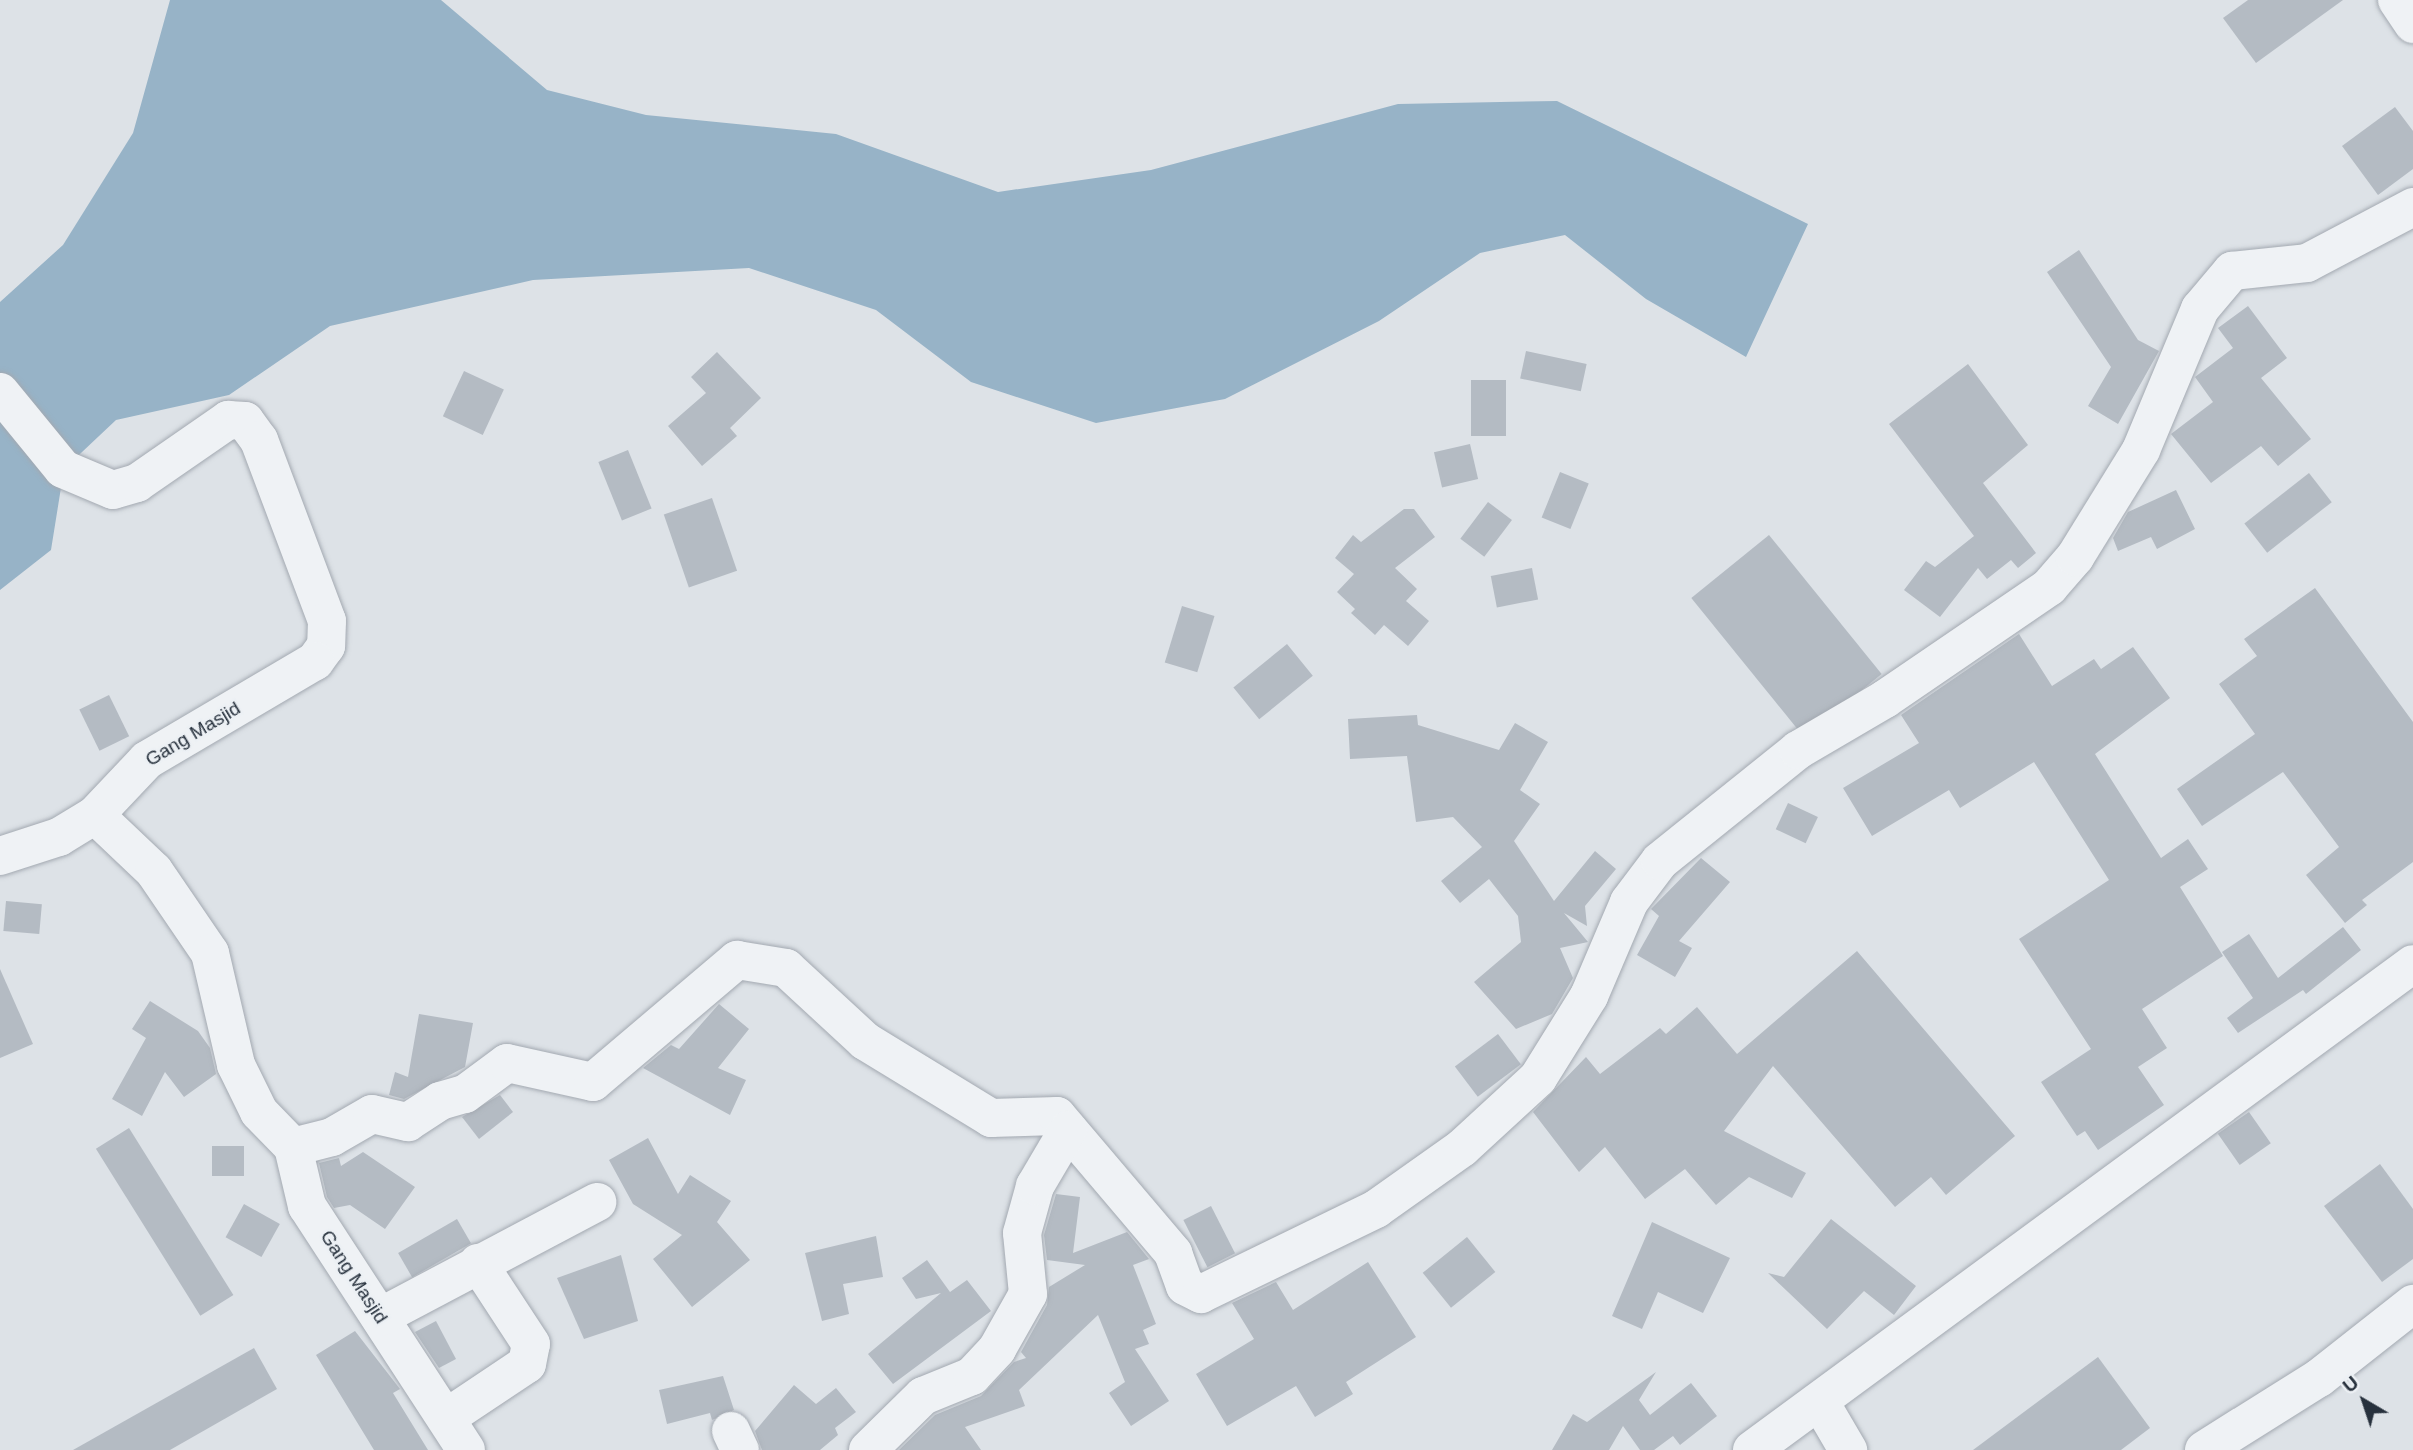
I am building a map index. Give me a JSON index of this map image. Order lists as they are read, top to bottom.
{
  "streets": {
    "street": ["Gang Masjid"]
  },
  "north": "top left"
}
